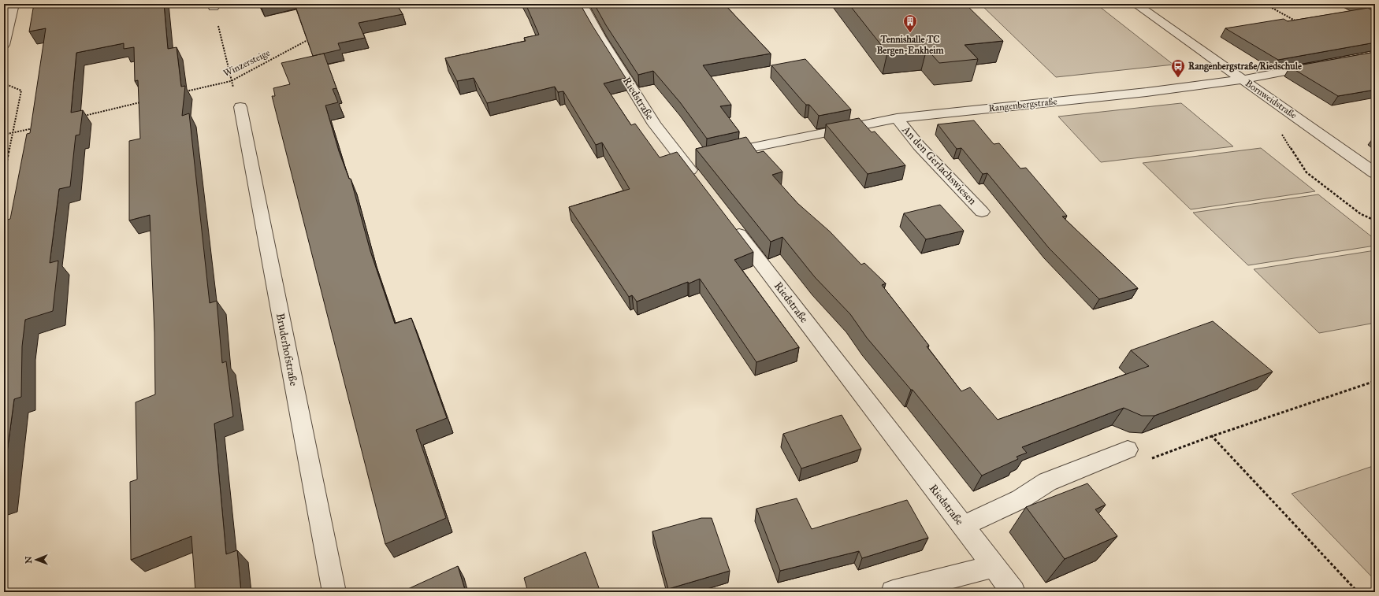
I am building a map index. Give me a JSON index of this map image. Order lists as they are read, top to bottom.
{
  "streets": {
    "street": [
      "Riedstraße",
      "Bornweidstraße",
      "Rangenbergstraße",
      "An den Gerlachswiesen",
      "Bruderhofstraße"
    ],
    "path": ["Winzersteige"]
  },
  "crossings": [
    ["Bornweidstraße", "Rangenbergstraße"],
    ["Rangenbergstraße", "An den Gerlachswiesen"]
  ],
  "places": {
    "building": ["Tennishalle TC Bergen-Enkheim"],
    "bus stop": ["Rangenbergstraße/Riedschule"]
  },
  "north": "left"
}
